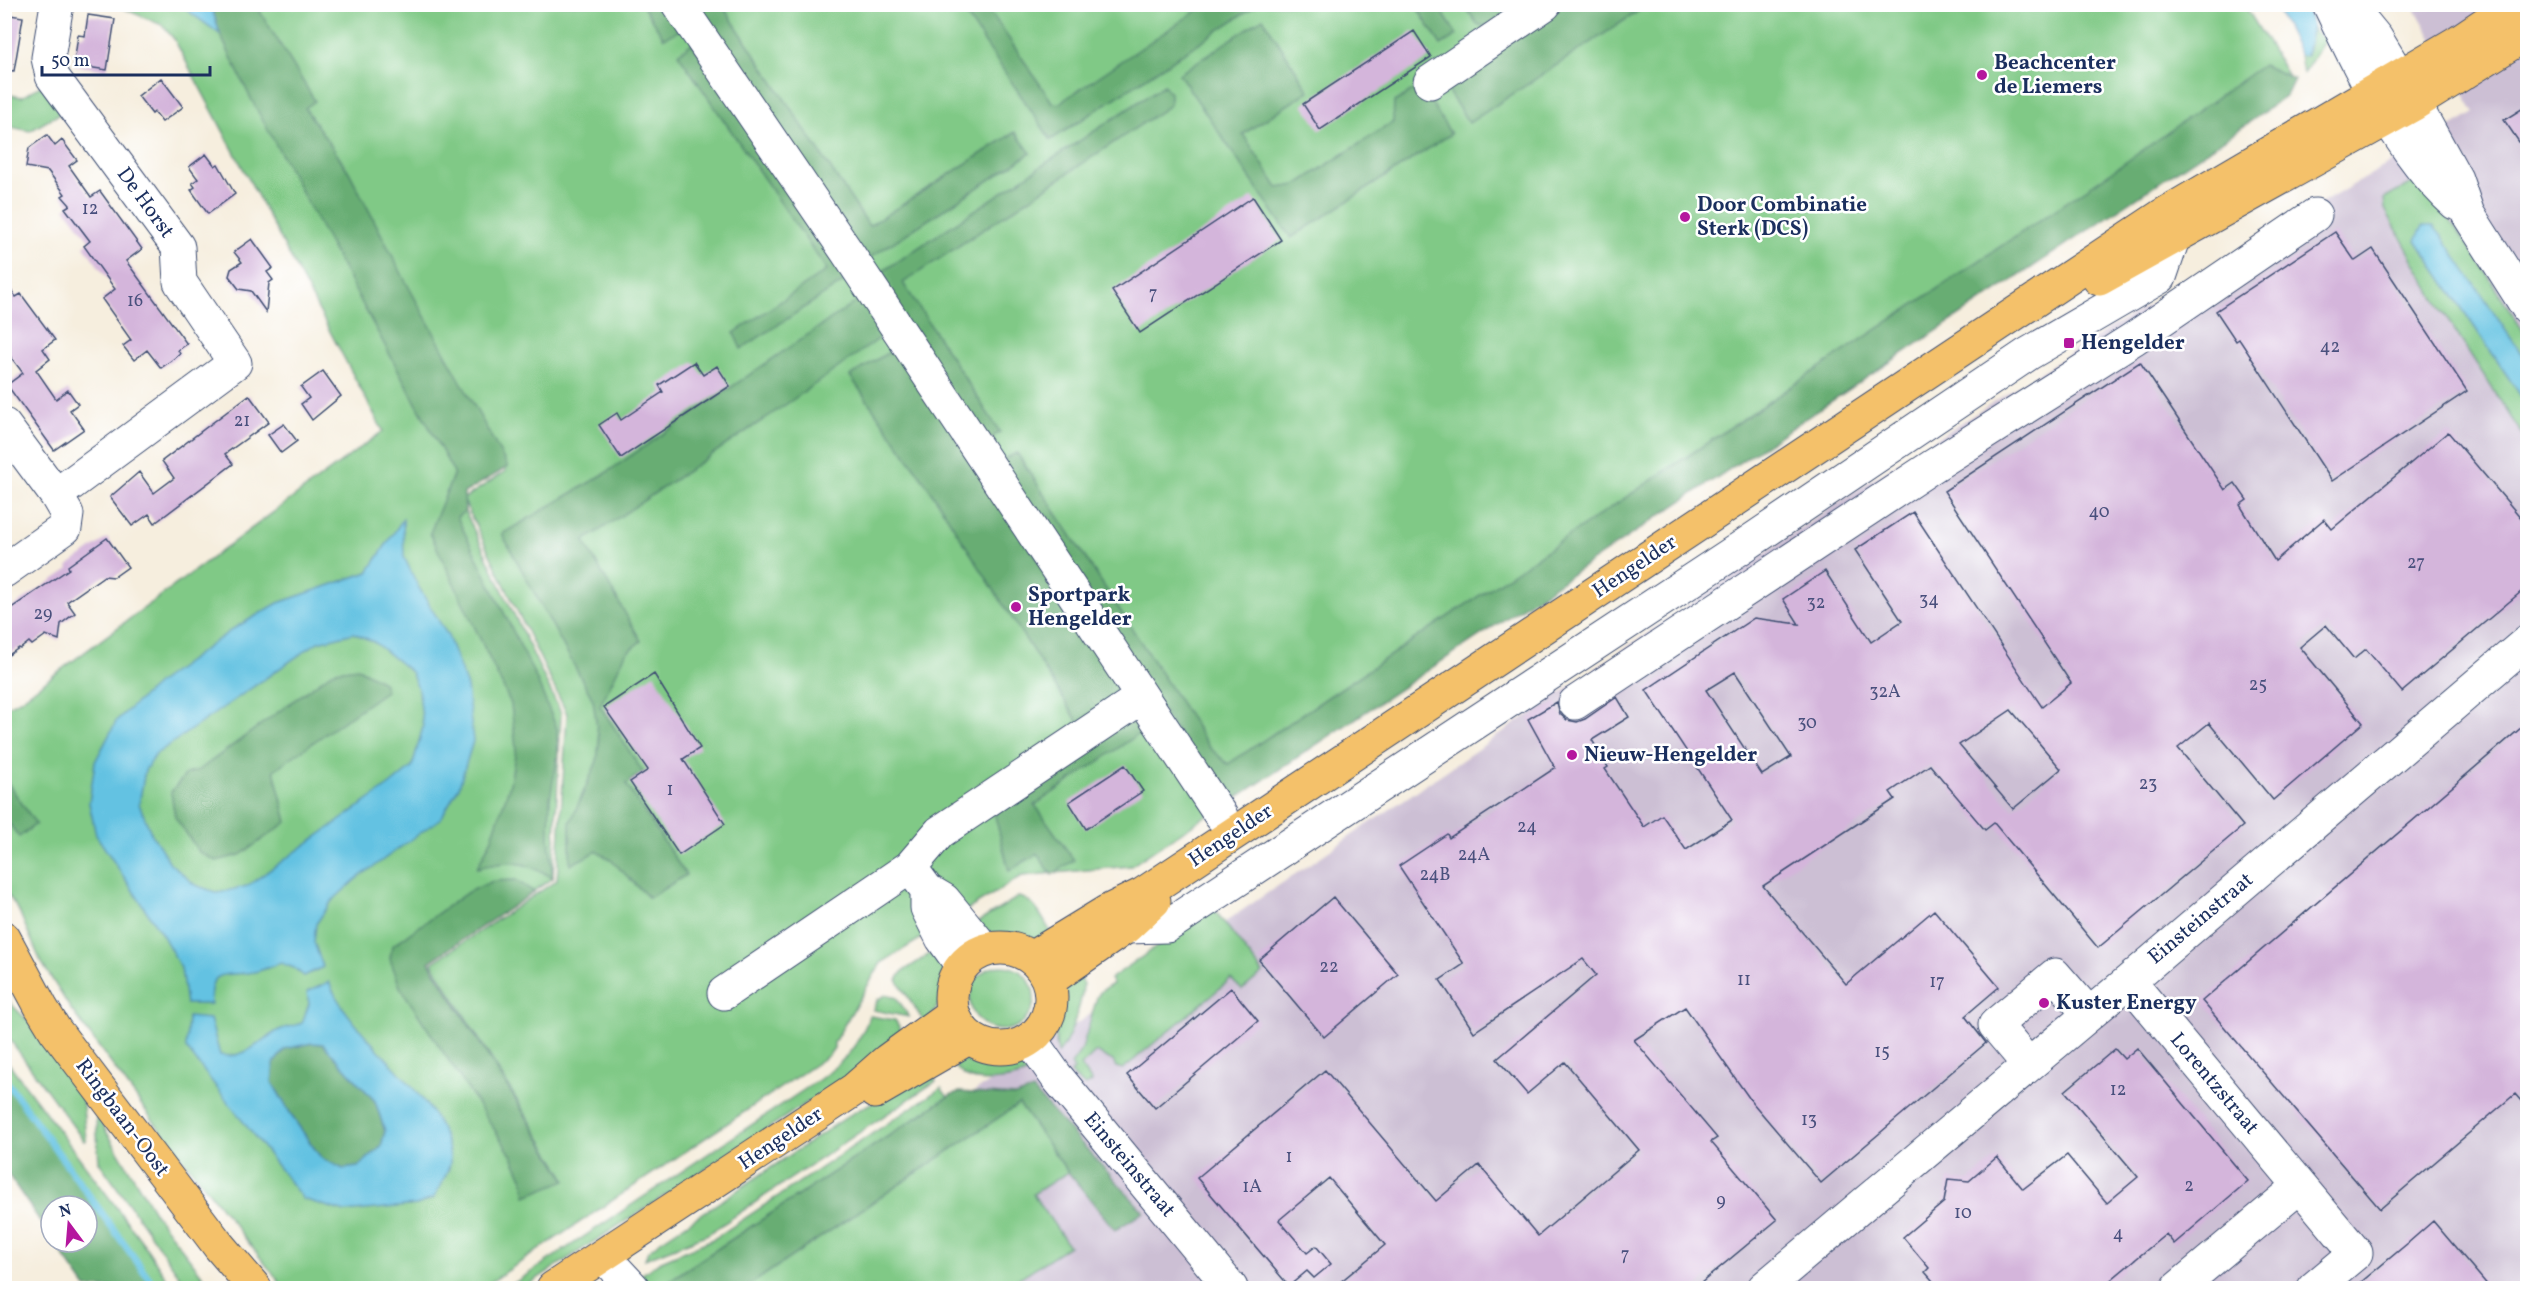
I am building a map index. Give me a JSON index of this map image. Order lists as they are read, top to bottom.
{
  "streets": {
    "main road": ["Hengelder", "Ringbaan-Oost"],
    "street": ["De Horst", "Einsteinstraat", "Lorentzstraat"]
  },
  "crossings": [
    ["Hengelder", "Einsteinstraat"],
    ["Einsteinstraat", "Lorentzstraat"]
  ],
  "places": {
    "other": [
      "Beachcenter de Liemers",
      "Door Combinatie Sterk (DCS)",
      "Sportpark Hengelder",
      "Nieuw-Hengelder",
      "Kuster Energy"
    ],
    "transit": ["Hengelder"]
  },
  "house_numbers": [
    "12",
    "7",
    "16",
    "42",
    "21",
    "40",
    "27",
    "34",
    "32",
    "29",
    "25",
    "32A",
    "30",
    "23",
    "1",
    "24",
    "24A",
    "24B",
    "22",
    "11",
    "17",
    "15",
    "12",
    "13",
    "1",
    "2",
    "1A",
    "9",
    "10",
    "4",
    "7"
  ],
  "scale_bar": "50 m",
  "north": "top"
}
